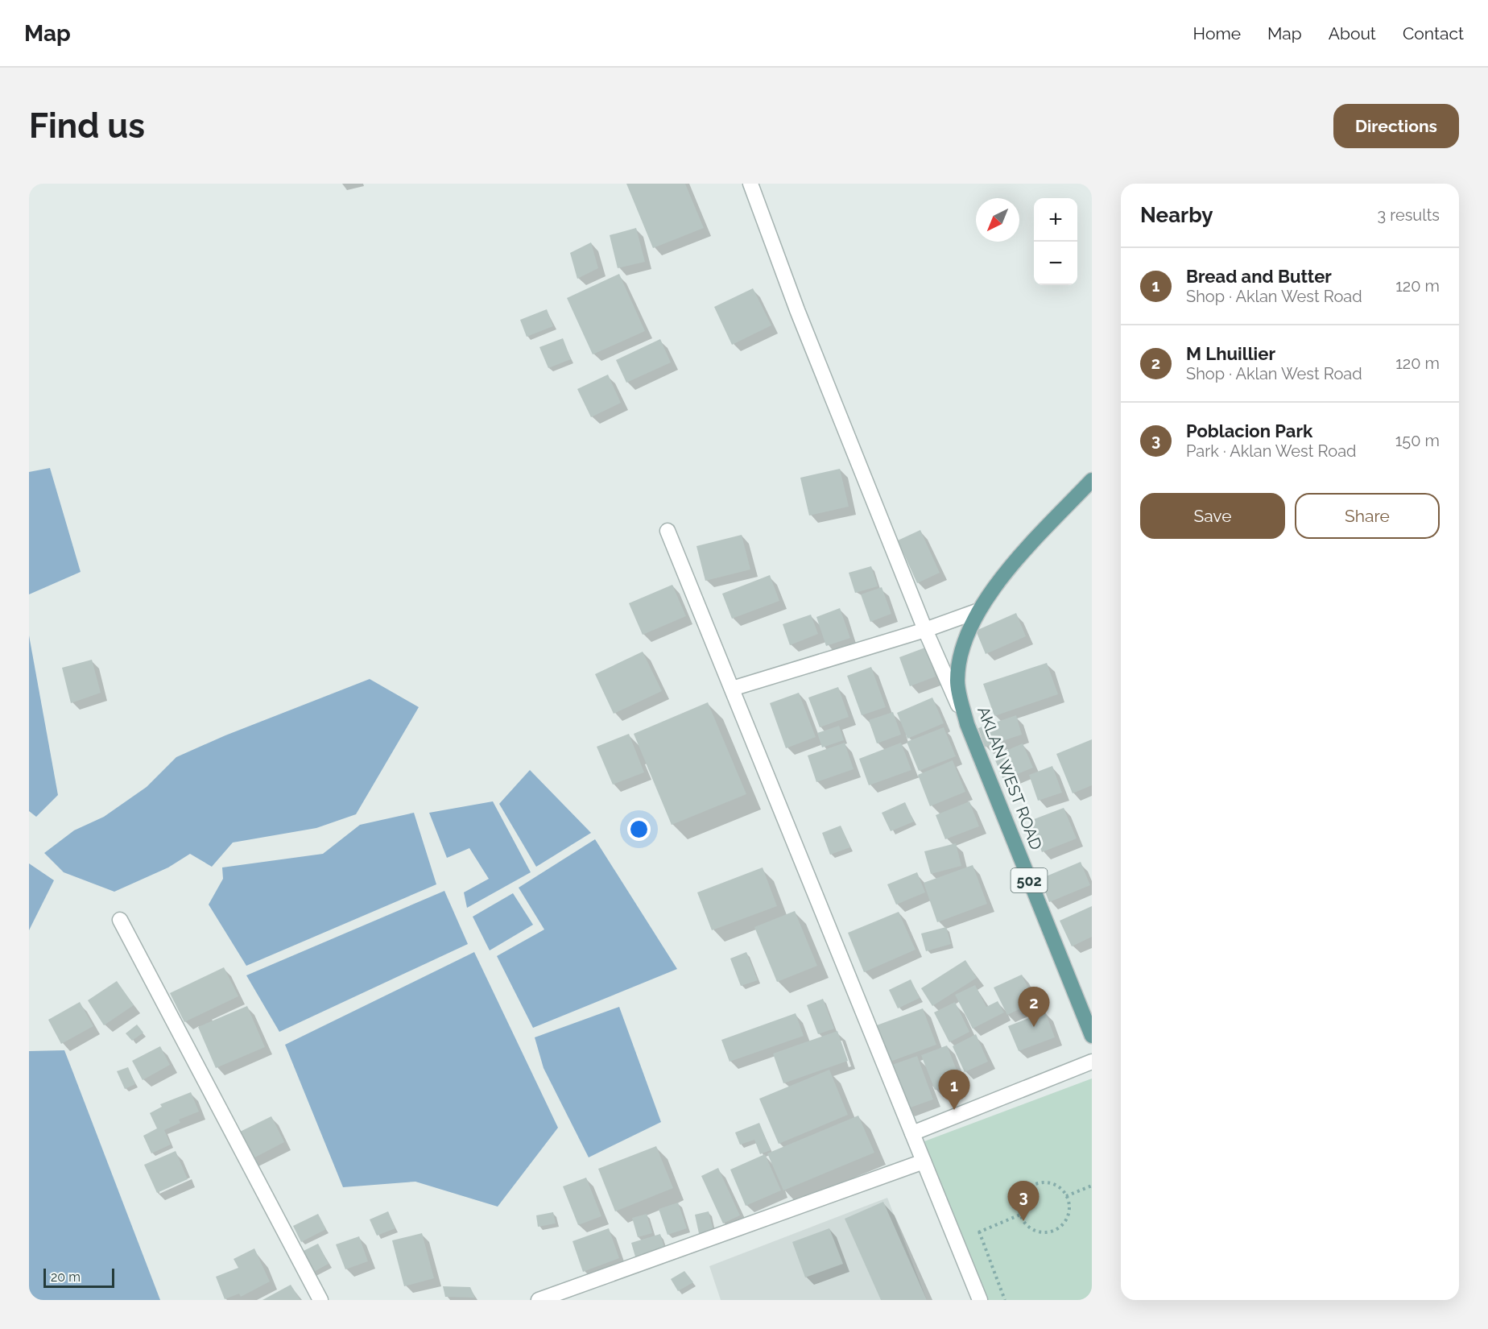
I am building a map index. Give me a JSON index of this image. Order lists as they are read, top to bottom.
{
  "streets": {
    "main road": ["AKLAN WEST ROAD", "502"]
  },
  "scale_bar": "20 m",
  "north": "bottom left",
  "page": {
    "header": "Map",
    "nav": [
      "Home",
      "Map",
      "About",
      "Contact"
    ],
    "buttons": [
      "Directions",
      ["Save", "Share"]
    ],
    "title": "Find us",
    "heading": ["Nearby", "3 results"],
    "map_buttons": ["+", "−"],
    "list": [
      {
        "mark": "1",
        "name": "Bread and Butter",
        "note": "Shop · Aklan West Road",
        "value": "120 m"
      },
      {
        "mark": "2",
        "name": "M Lhuillier",
        "note": "Shop · Aklan West Road",
        "value": "120 m"
      },
      {
        "mark": "3",
        "name": "Poblacion Park",
        "note": "Park · Aklan West Road",
        "value": "150 m"
      }
    ],
    "pins": ["2", "1", "3"],
    "scale": "20 m"
  }
}
